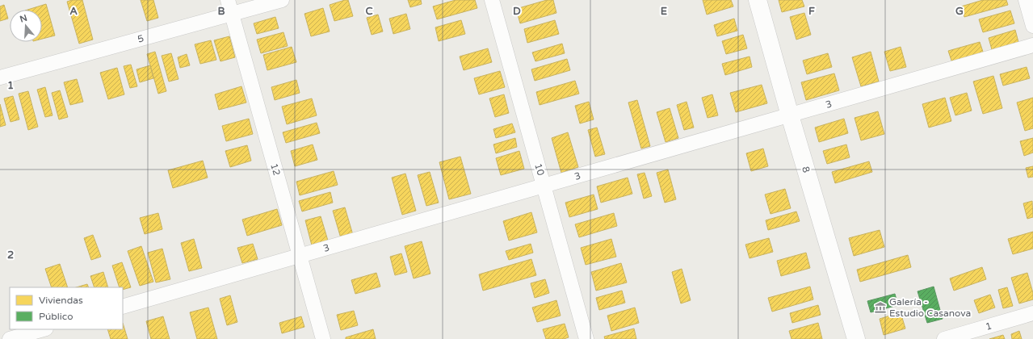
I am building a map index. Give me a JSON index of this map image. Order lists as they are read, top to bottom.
{
  "streets": {
    "street": [
      "5",
      "3",
      "12",
      "10",
      "8",
      "1"
    ]
  },
  "crossings": [
    ["5", "12"],
    ["3", "12"],
    ["3", "10"],
    ["3", "8"]
  ],
  "places": {
    "museum": ["Galería - Estudio Casanova"]
  },
  "legend": ["Viviendas", "Público"],
  "north": "top",
  "grid": {
    "columns": [
      "A",
      "B",
      "C",
      "D",
      "E",
      "F",
      "G"
    ],
    "rows": ["1", "2"]
  }
}
